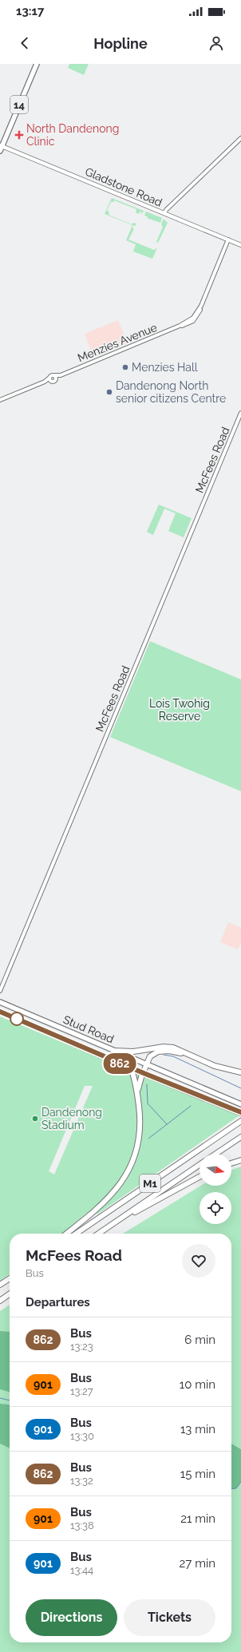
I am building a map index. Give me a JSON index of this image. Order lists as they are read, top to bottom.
{
  "streets": {
    "highway": ["M1"],
    "main road": ["14", "Gladstone Road", "Stud Road"],
    "street": ["Menzies Avenue", "McFees Road"]
  },
  "crossings": [
    ["14", "Gladstone Road"],
    ["Gladstone Road", "Menzies Avenue"]
  ],
  "parks": ["Lois Twohig Reserve"],
  "places": {
    "health": ["North Dandenong Clinic"],
    "other": ["Menzies Hall", "Dandenong North senior citizens Centre", "Dandenong Stadium"]
  },
  "lines": ["bus line 862"],
  "north": "right",
  "page": {
    "status": "13:17",
    "header": "Hopline",
    "on_map": "862",
    "heading": [
      ["McFees Road", "Bus"],
      "Departures"
    ],
    "list": [
      {
        "mark": "862",
        "name": "Bus",
        "note": "13:23",
        "value": "6 min"
      },
      {
        "mark": "901",
        "name": "Bus",
        "note": "13:27",
        "value": "10 min"
      },
      {
        "mark": "901",
        "name": "Bus",
        "note": "13:30",
        "value": "13 min"
      },
      {
        "mark": "862",
        "name": "Bus",
        "note": "13:32",
        "value": "15 min"
      },
      {
        "mark": "901",
        "name": "Bus",
        "note": "13:38",
        "value": "21 min"
      },
      {
        "mark": "901",
        "name": "Bus",
        "note": "13:44",
        "value": "27 min"
      }
    ],
    "buttons": ["Directions", "Tickets"]
  }
}
